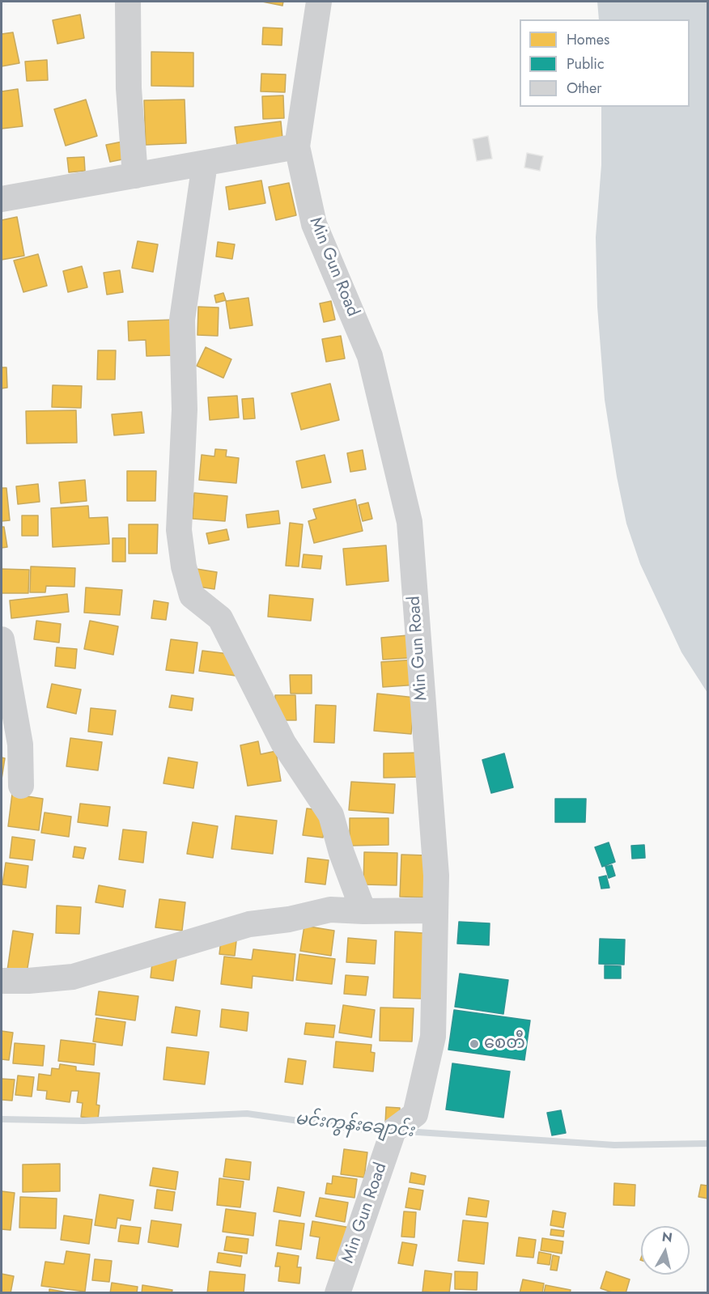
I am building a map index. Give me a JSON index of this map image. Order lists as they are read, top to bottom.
{
  "streets": {
    "street": ["Min Gun Road"]
  },
  "water": ["မင်းကွန်းချောင်း"],
  "places": ["စေတီ"],
  "legend": ["Homes", "Public", "Other"],
  "north": "top"
}
